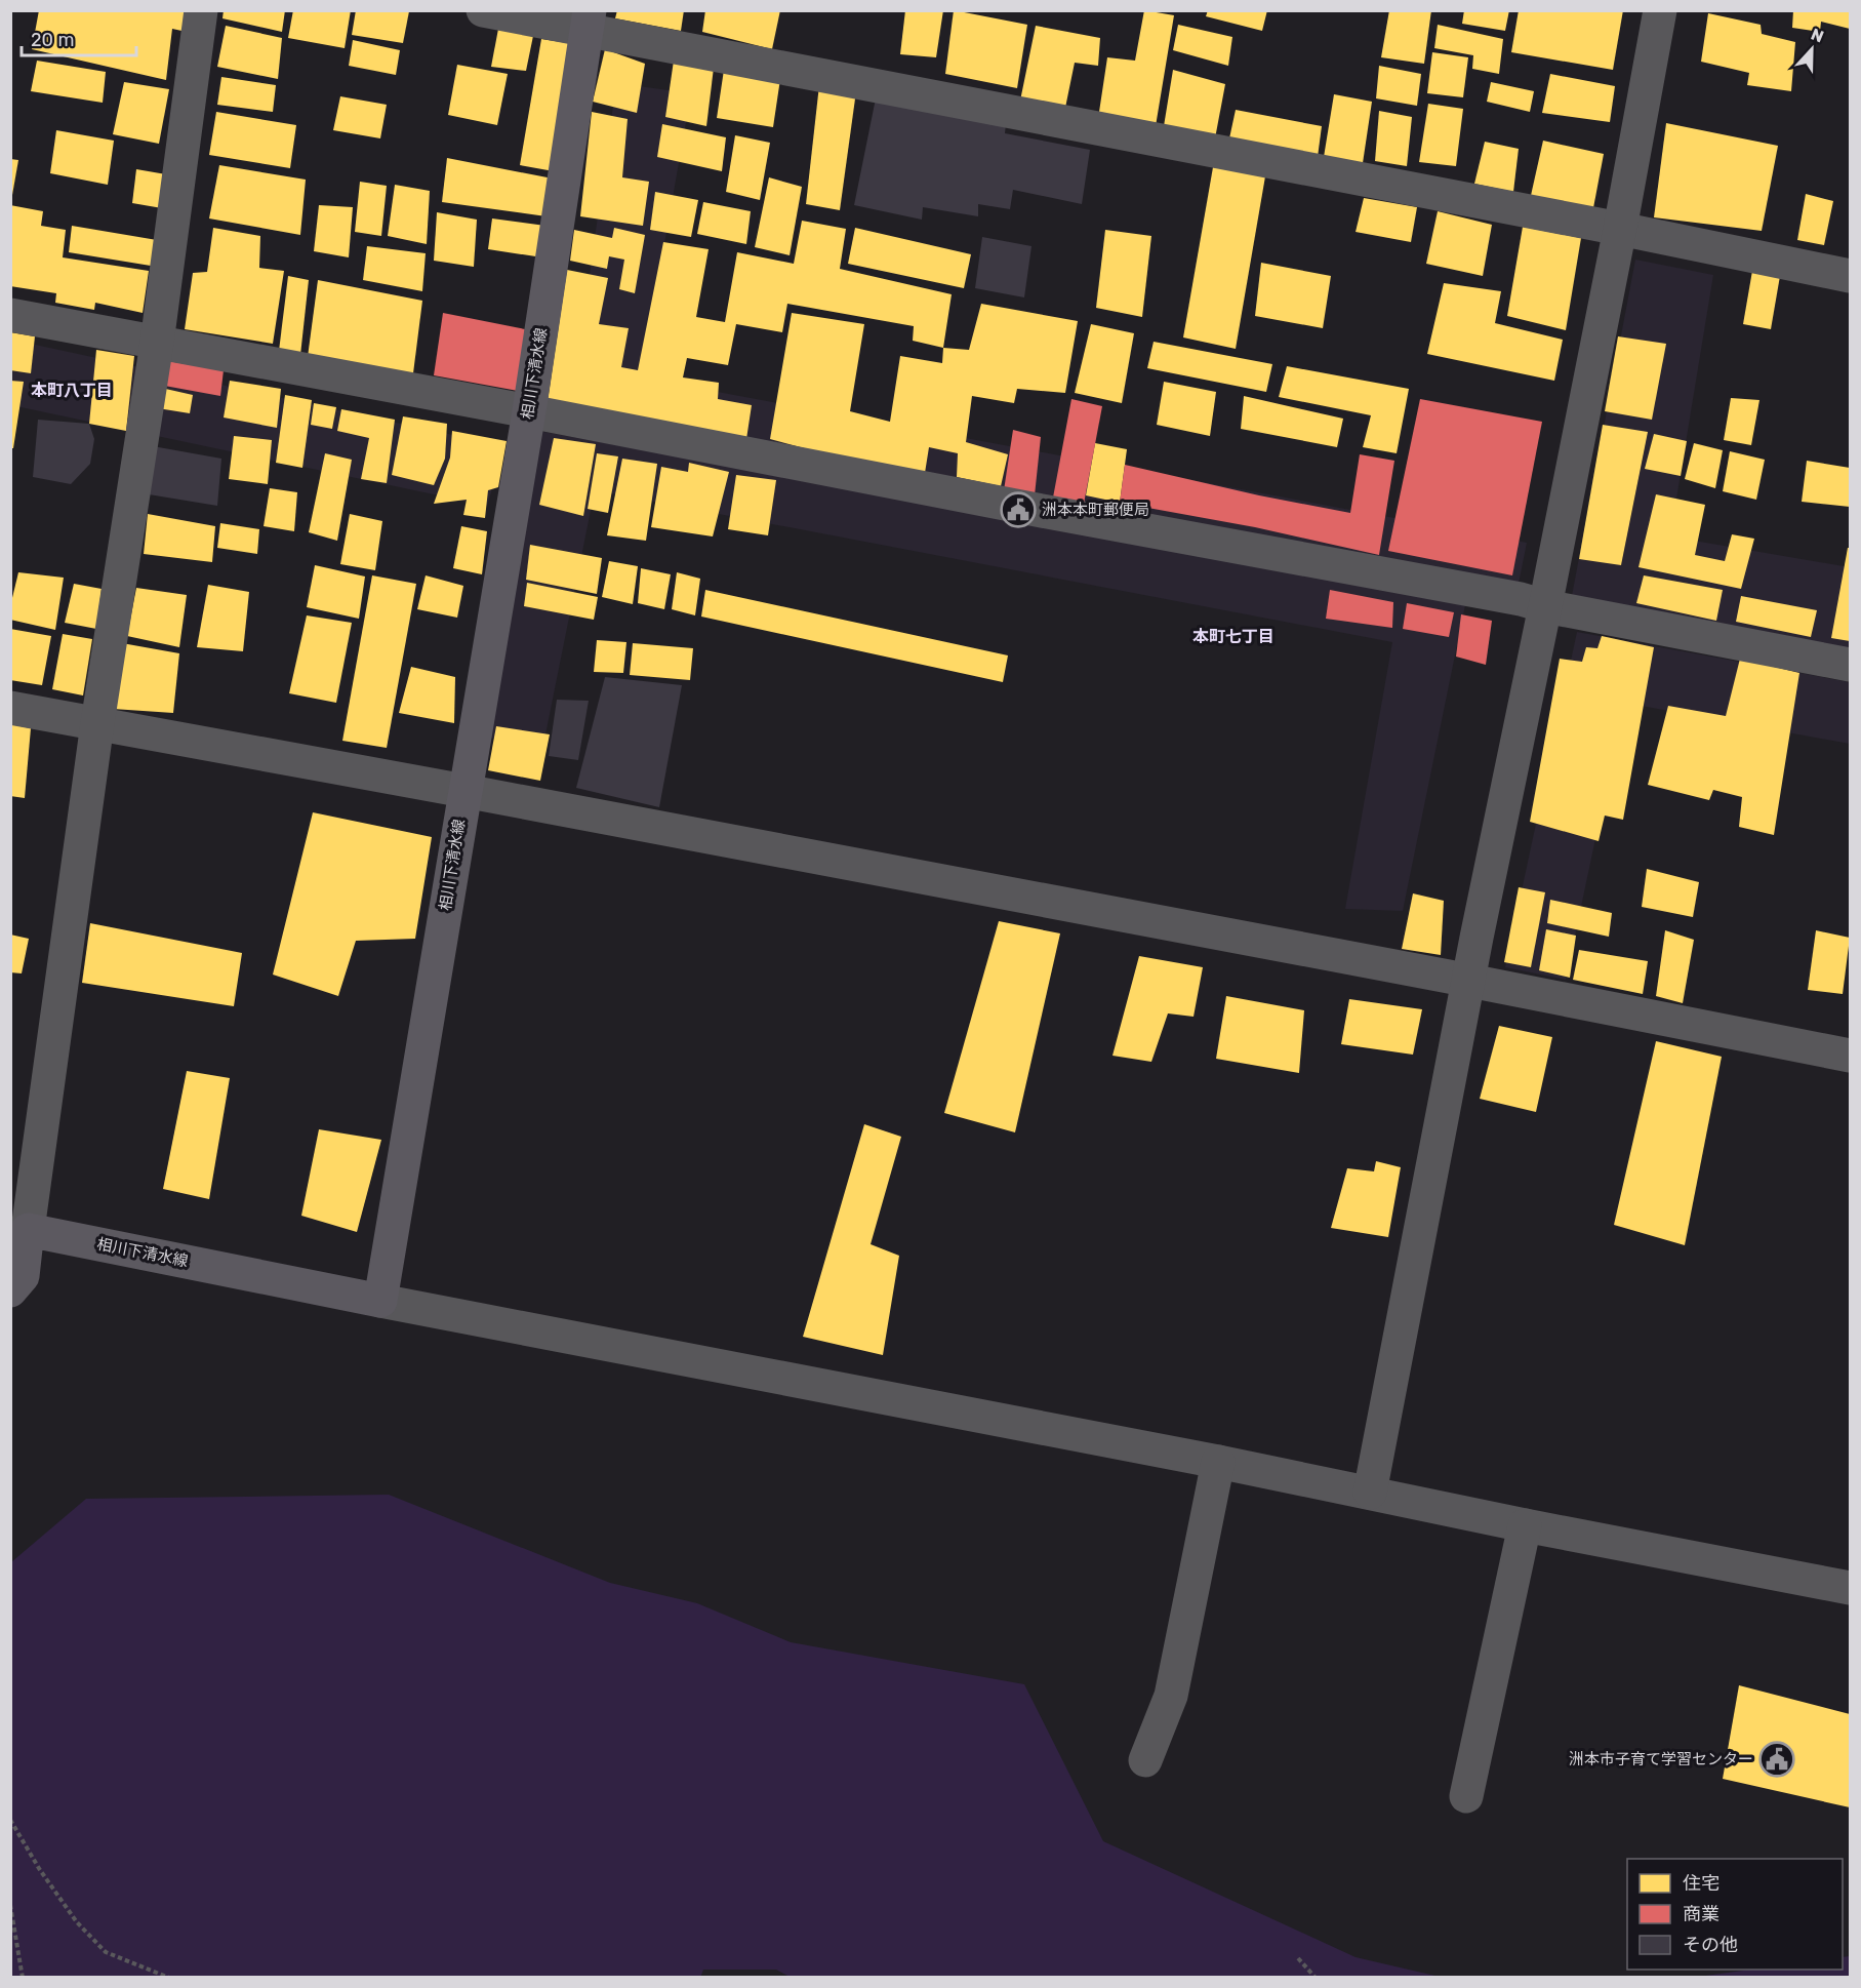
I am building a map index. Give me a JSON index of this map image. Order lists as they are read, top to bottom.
{
  "streets": {
    "main road": ["相川下清水線"]
  },
  "districts": ["本町八丁目", "本町七丁目"],
  "places": {
    "public building": ["洲本本町郵便局", "洲本市子育て学習センター"]
  },
  "legend": ["住宅", "商業", "その他"],
  "scale_bar": "20 m",
  "north": "top"
}
